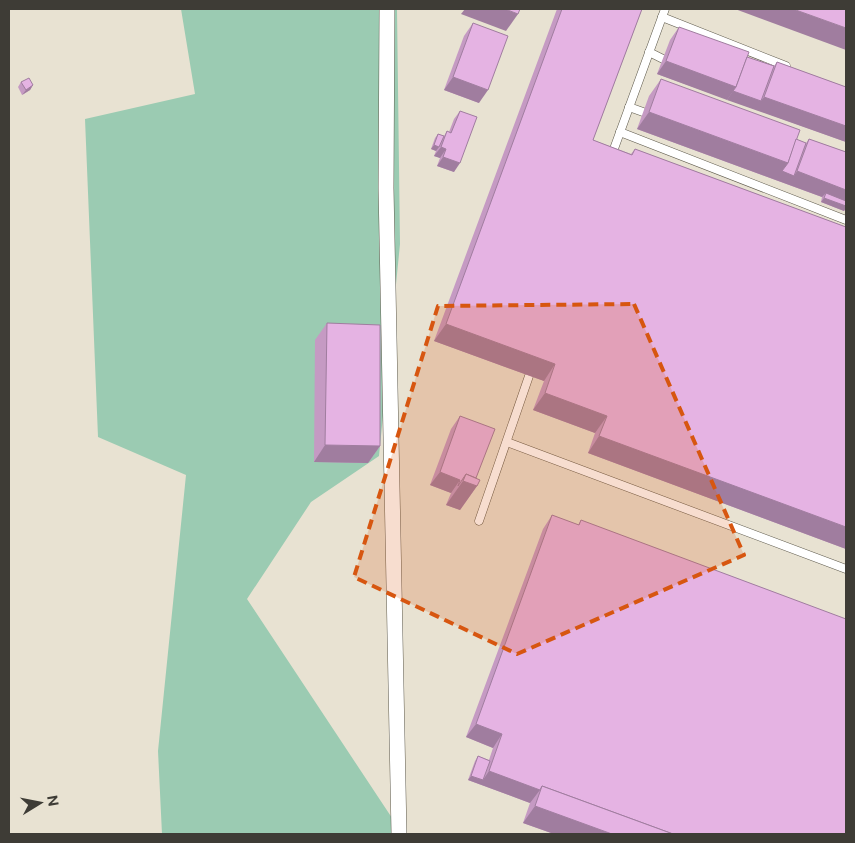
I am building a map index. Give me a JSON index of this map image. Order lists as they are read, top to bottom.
{
  "north": "right"
}
